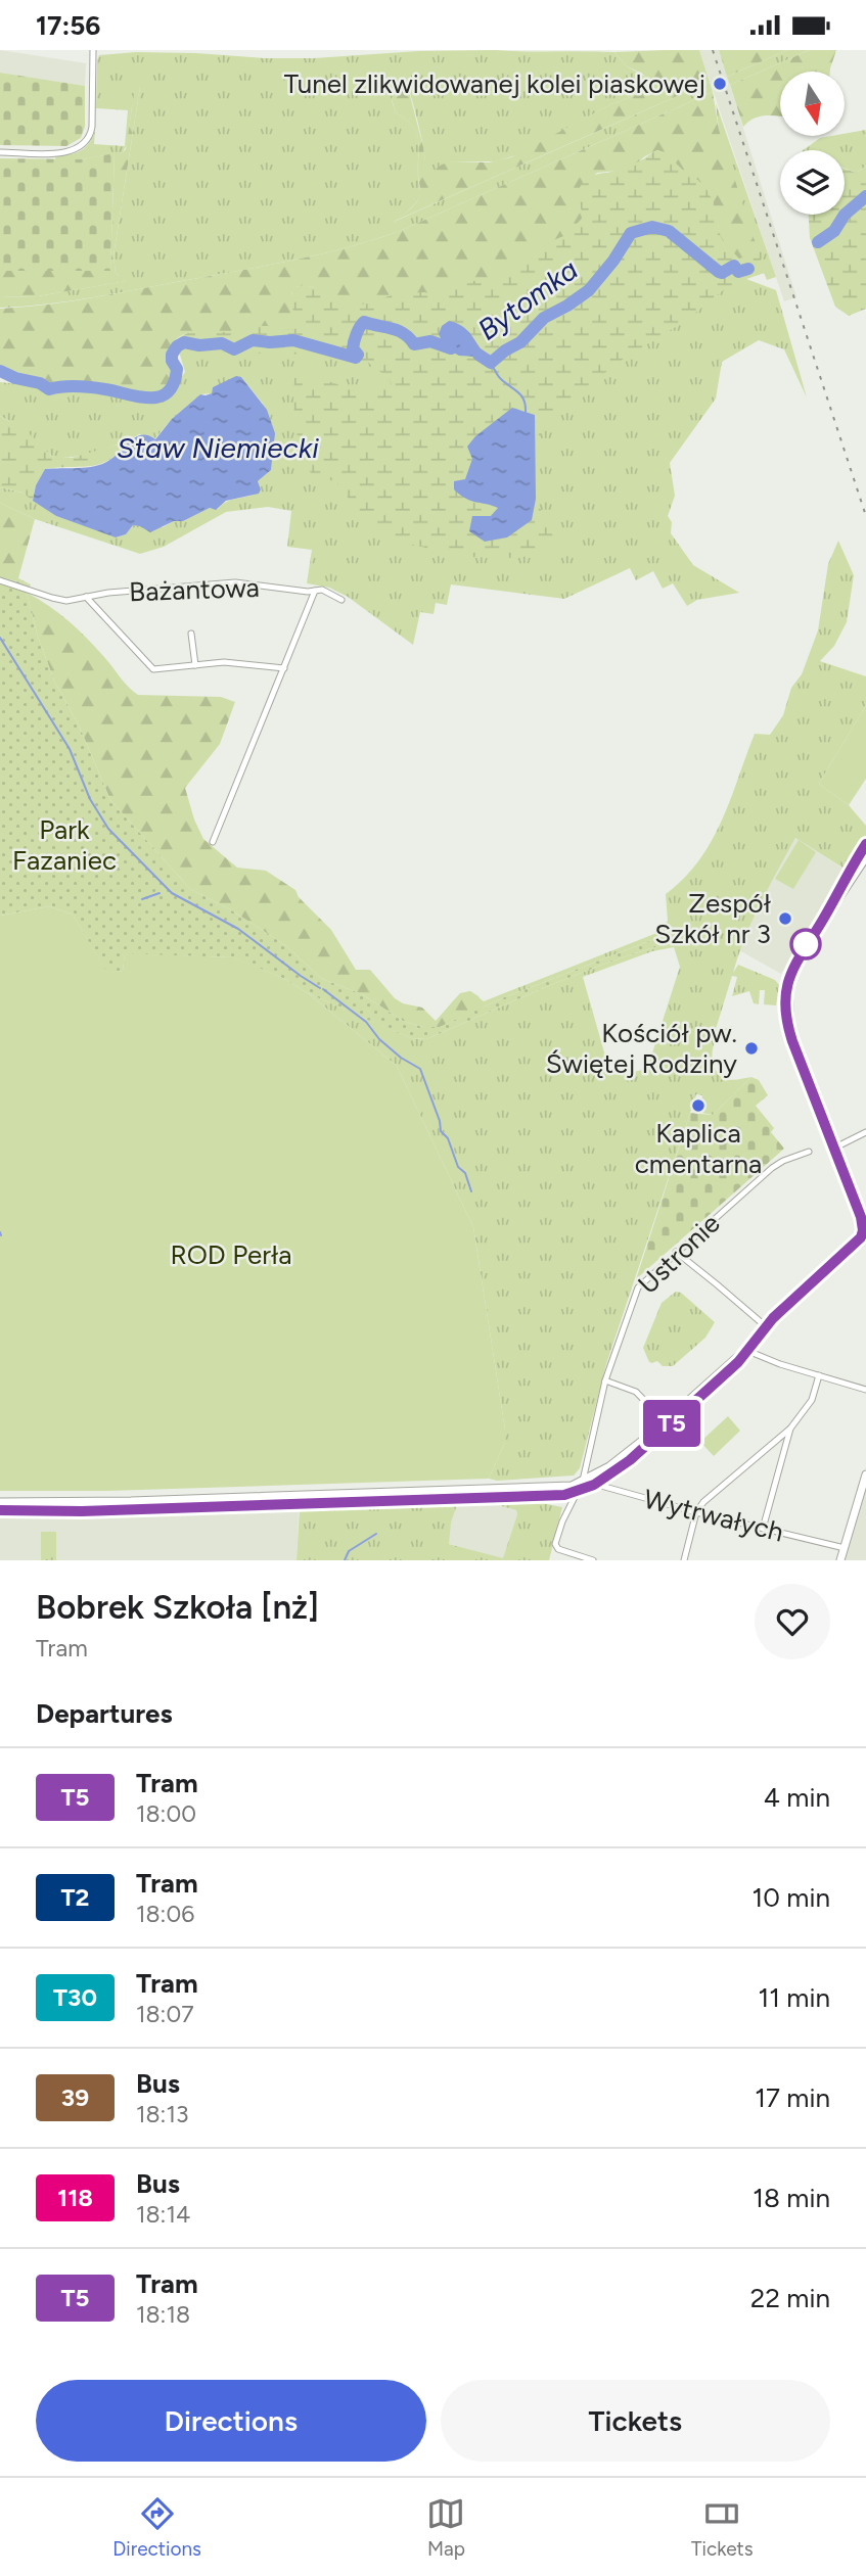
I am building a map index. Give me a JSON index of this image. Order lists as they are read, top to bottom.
{
  "streets": {
    "street": ["Bażantowa", "Ustronie", "Wytrwałych"]
  },
  "crossings": [
    ["Ustronie", "Wytrwałych"]
  ],
  "water": ["Bytomka", "Staw Niemiecki"],
  "parks": ["Park Fazaniec", "ROD Perła"],
  "places": [
    "Tunel zlikwidowanej kolei piaskowej",
    "Zespół Szkół nr 3",
    "Kościół pw. Świętej Rodziny",
    "Kaplica cmentarna"
  ],
  "lines": ["tram line T5"],
  "north": "bottom",
  "page": {
    "status": "17:56",
    "on_map": "T5",
    "heading": [
      ["Bobrek Szkoła [nż]", "Tram"],
      "Departures"
    ],
    "list": [
      {
        "mark": "T5",
        "name": "Tram",
        "note": "18:00",
        "value": "4 min"
      },
      {
        "mark": "T2",
        "name": "Tram",
        "note": "18:06",
        "value": "10 min"
      },
      {
        "mark": "T30",
        "name": "Tram",
        "note": "18:07",
        "value": "11 min"
      },
      {
        "mark": "39",
        "name": "Bus",
        "note": "18:13",
        "value": "17 min"
      },
      {
        "mark": "118",
        "name": "Bus",
        "note": "18:14",
        "value": "18 min"
      },
      {
        "mark": "T5",
        "name": "Tram",
        "note": "18:18",
        "value": "22 min"
      }
    ],
    "buttons": ["Directions", "Tickets"],
    "tabs": ["Directions", "Map", "Tickets"]
  }
}
